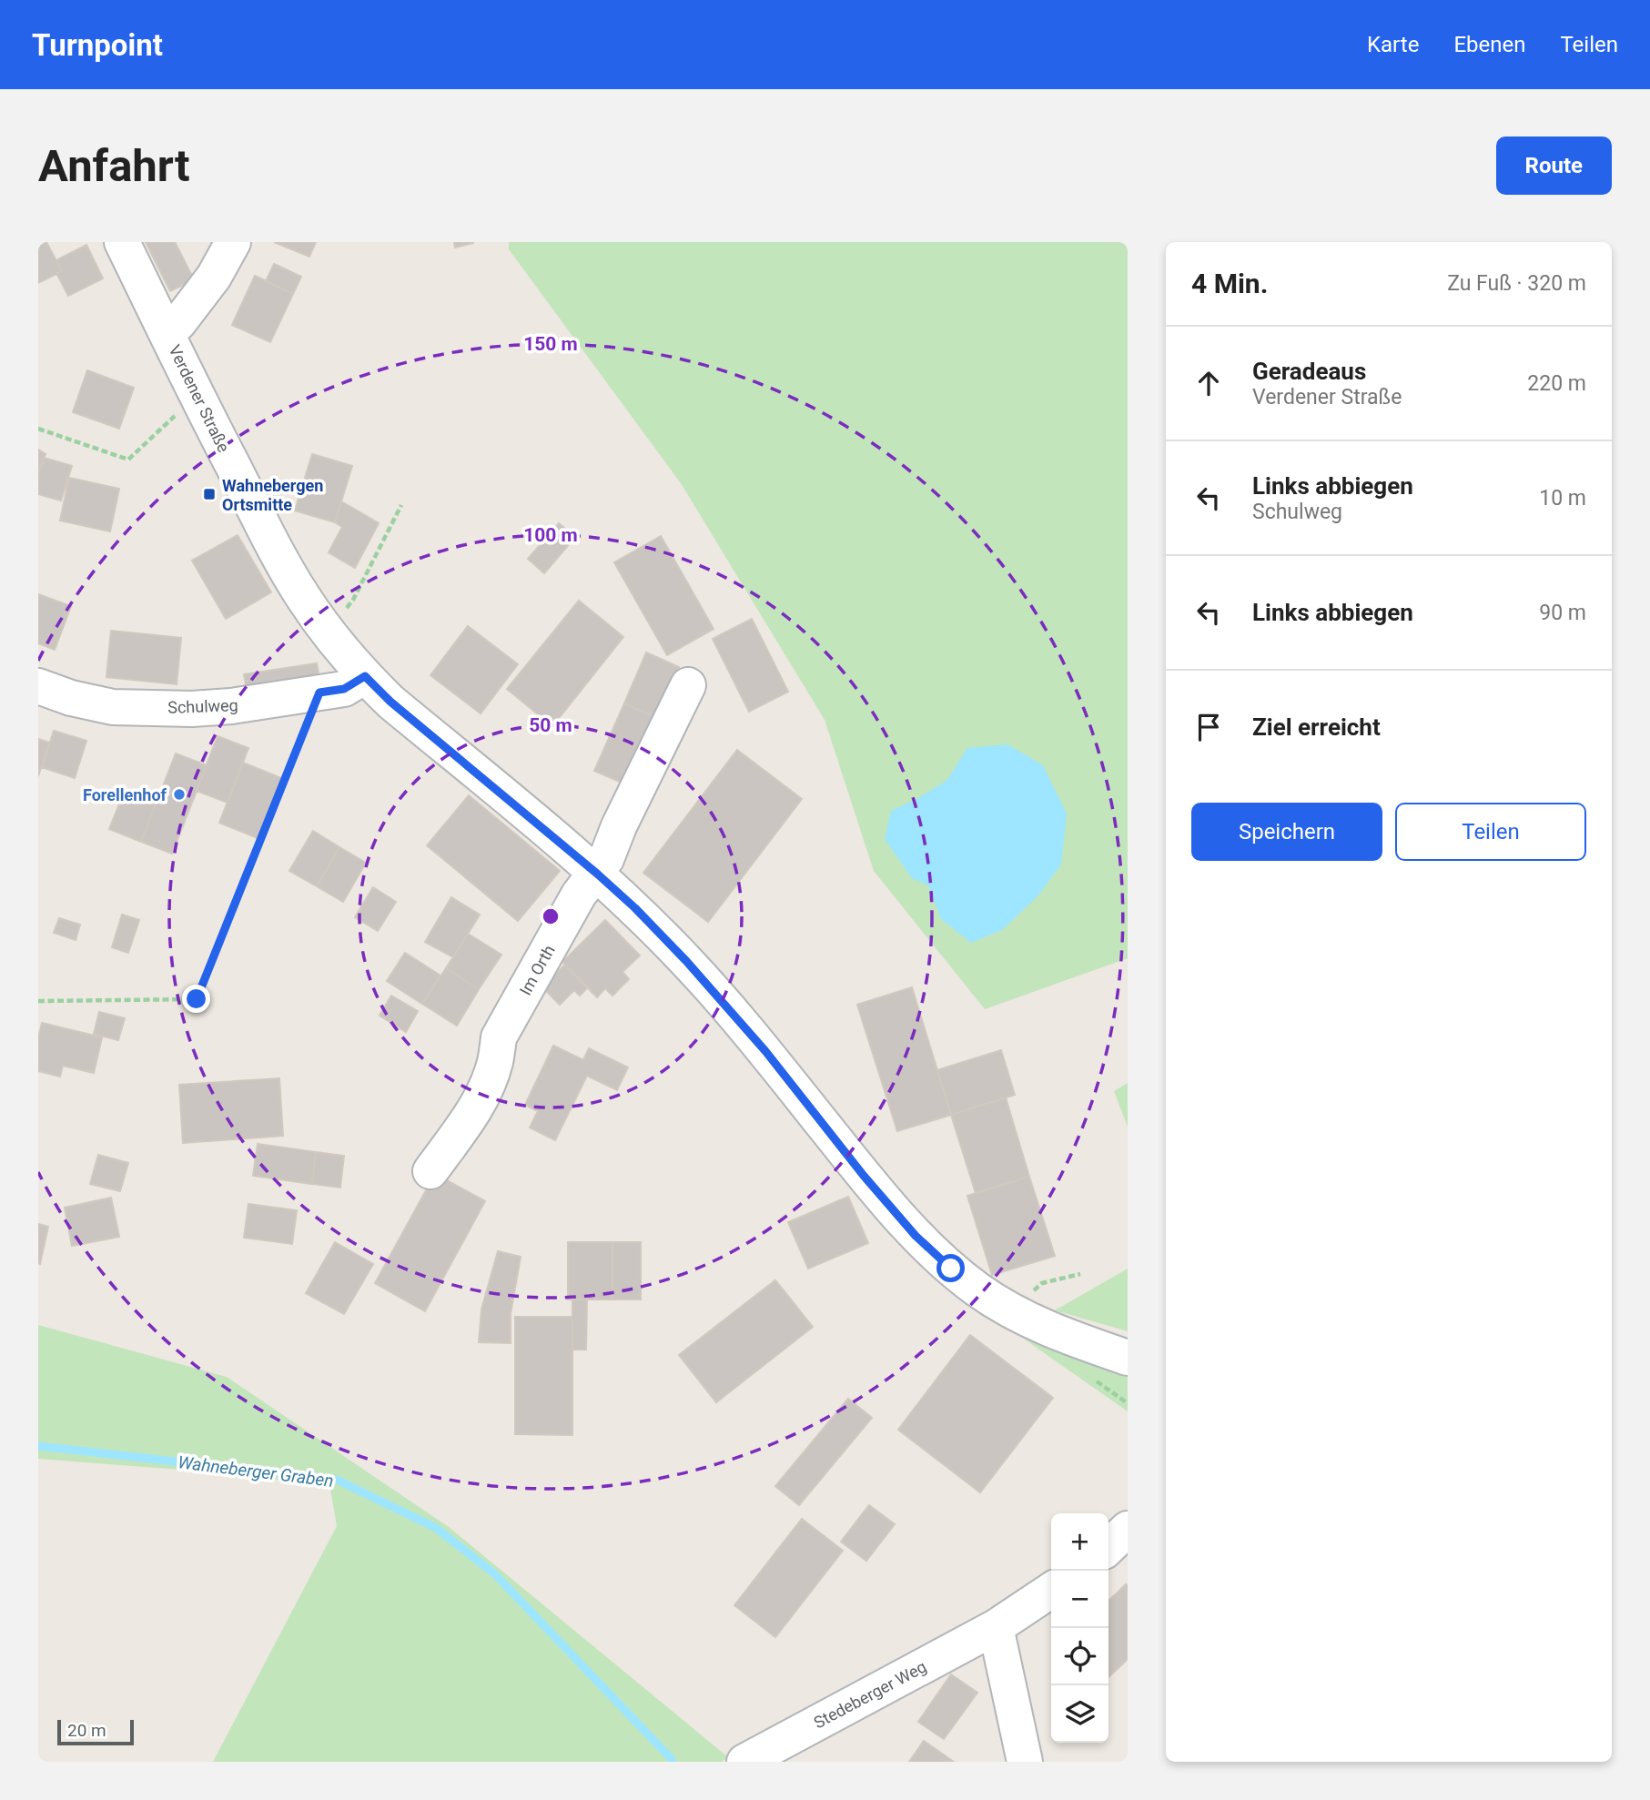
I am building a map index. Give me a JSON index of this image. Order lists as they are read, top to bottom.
{
  "streets": {
    "street": [
      "Verdener Straße",
      "Schulweg",
      "Im Orth",
      "Stedeberger Weg"
    ]
  },
  "crossings": [
    ["Verdener Straße", "Schulweg"],
    ["Verdener Straße", "Im Orth"]
  ],
  "water": ["Wahneberger Graben"],
  "places": {
    "transit": ["Wahnebergen Ortsmitte"],
    "other": ["Forellenhof"]
  },
  "scale_bar": "20 m",
  "page": {
    "header": "Turnpoint",
    "nav": ["Karte", "Ebenen", "Teilen"],
    "buttons": [
      "Route",
      ["Speichern", "Teilen"]
    ],
    "title": "Anfahrt",
    "heading": ["4 Min.", "Zu Fuß · 320 m"],
    "list": [
      ["Geradeaus", "Verdener Straße", "220 m"],
      ["Links abbiegen", "Schulweg", "10 m"],
      ["Links abbiegen", "90 m"],
      "Ziel erreicht"
    ],
    "map_buttons": ["+", "−"],
    "scale": "20 m"
  },
  "rings": ["150 m", "100 m", "50 m"]
}
